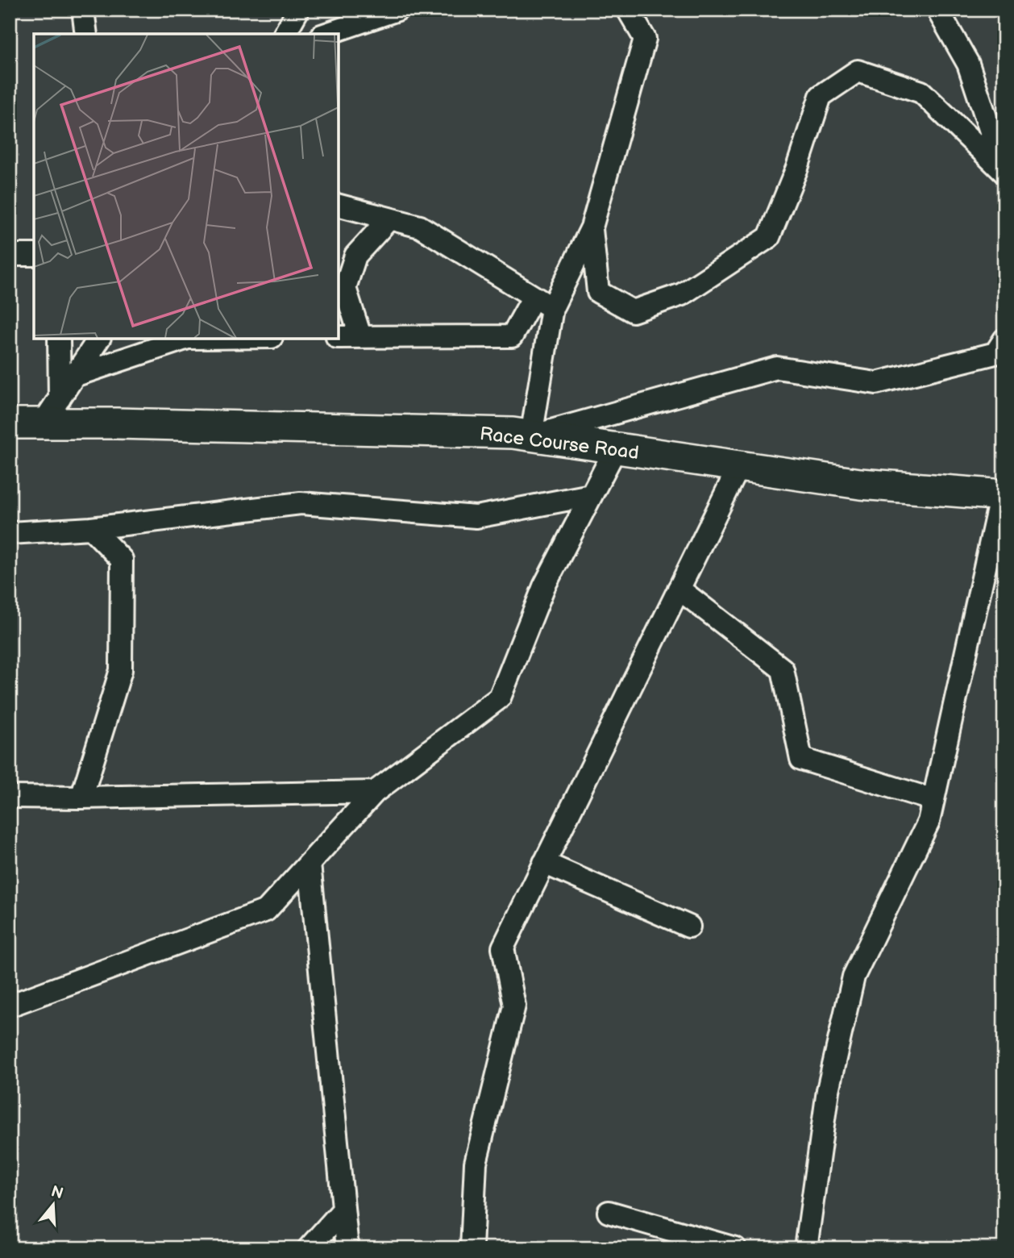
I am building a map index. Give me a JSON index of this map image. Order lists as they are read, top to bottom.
{
  "streets": {
    "street": ["Race Course Road"]
  },
  "north": "top"
}
